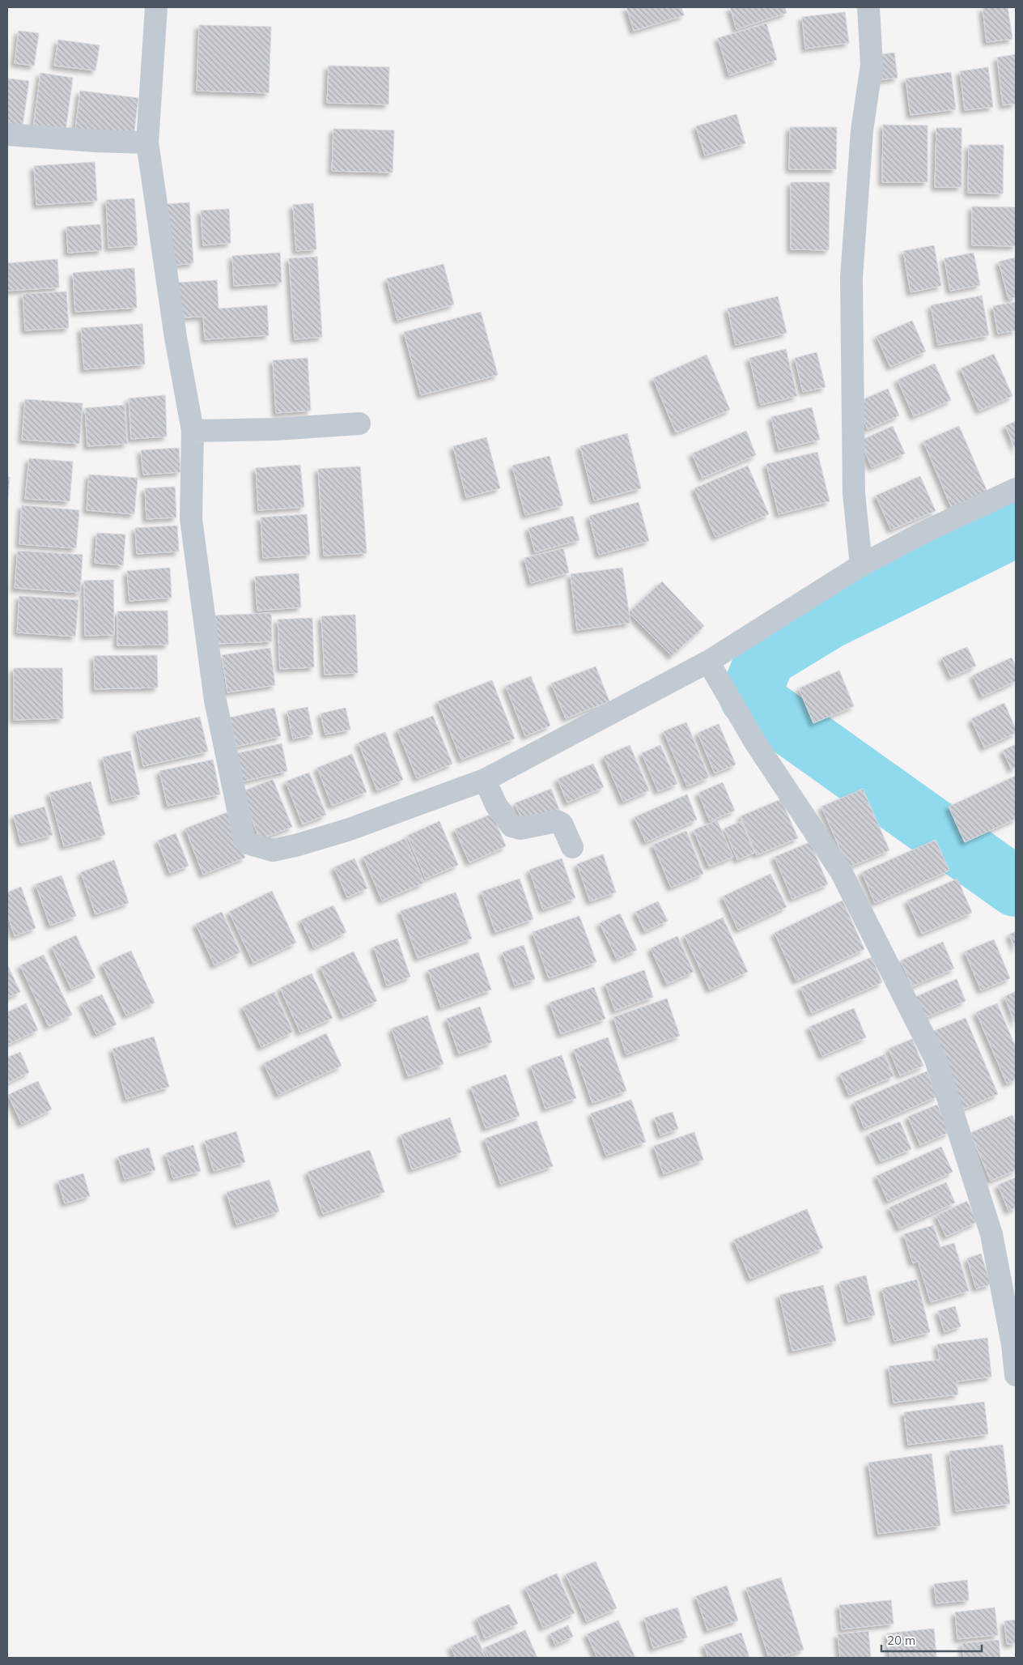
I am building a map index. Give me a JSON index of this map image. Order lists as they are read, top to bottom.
{
  "scale_bar": "20 m"
}
